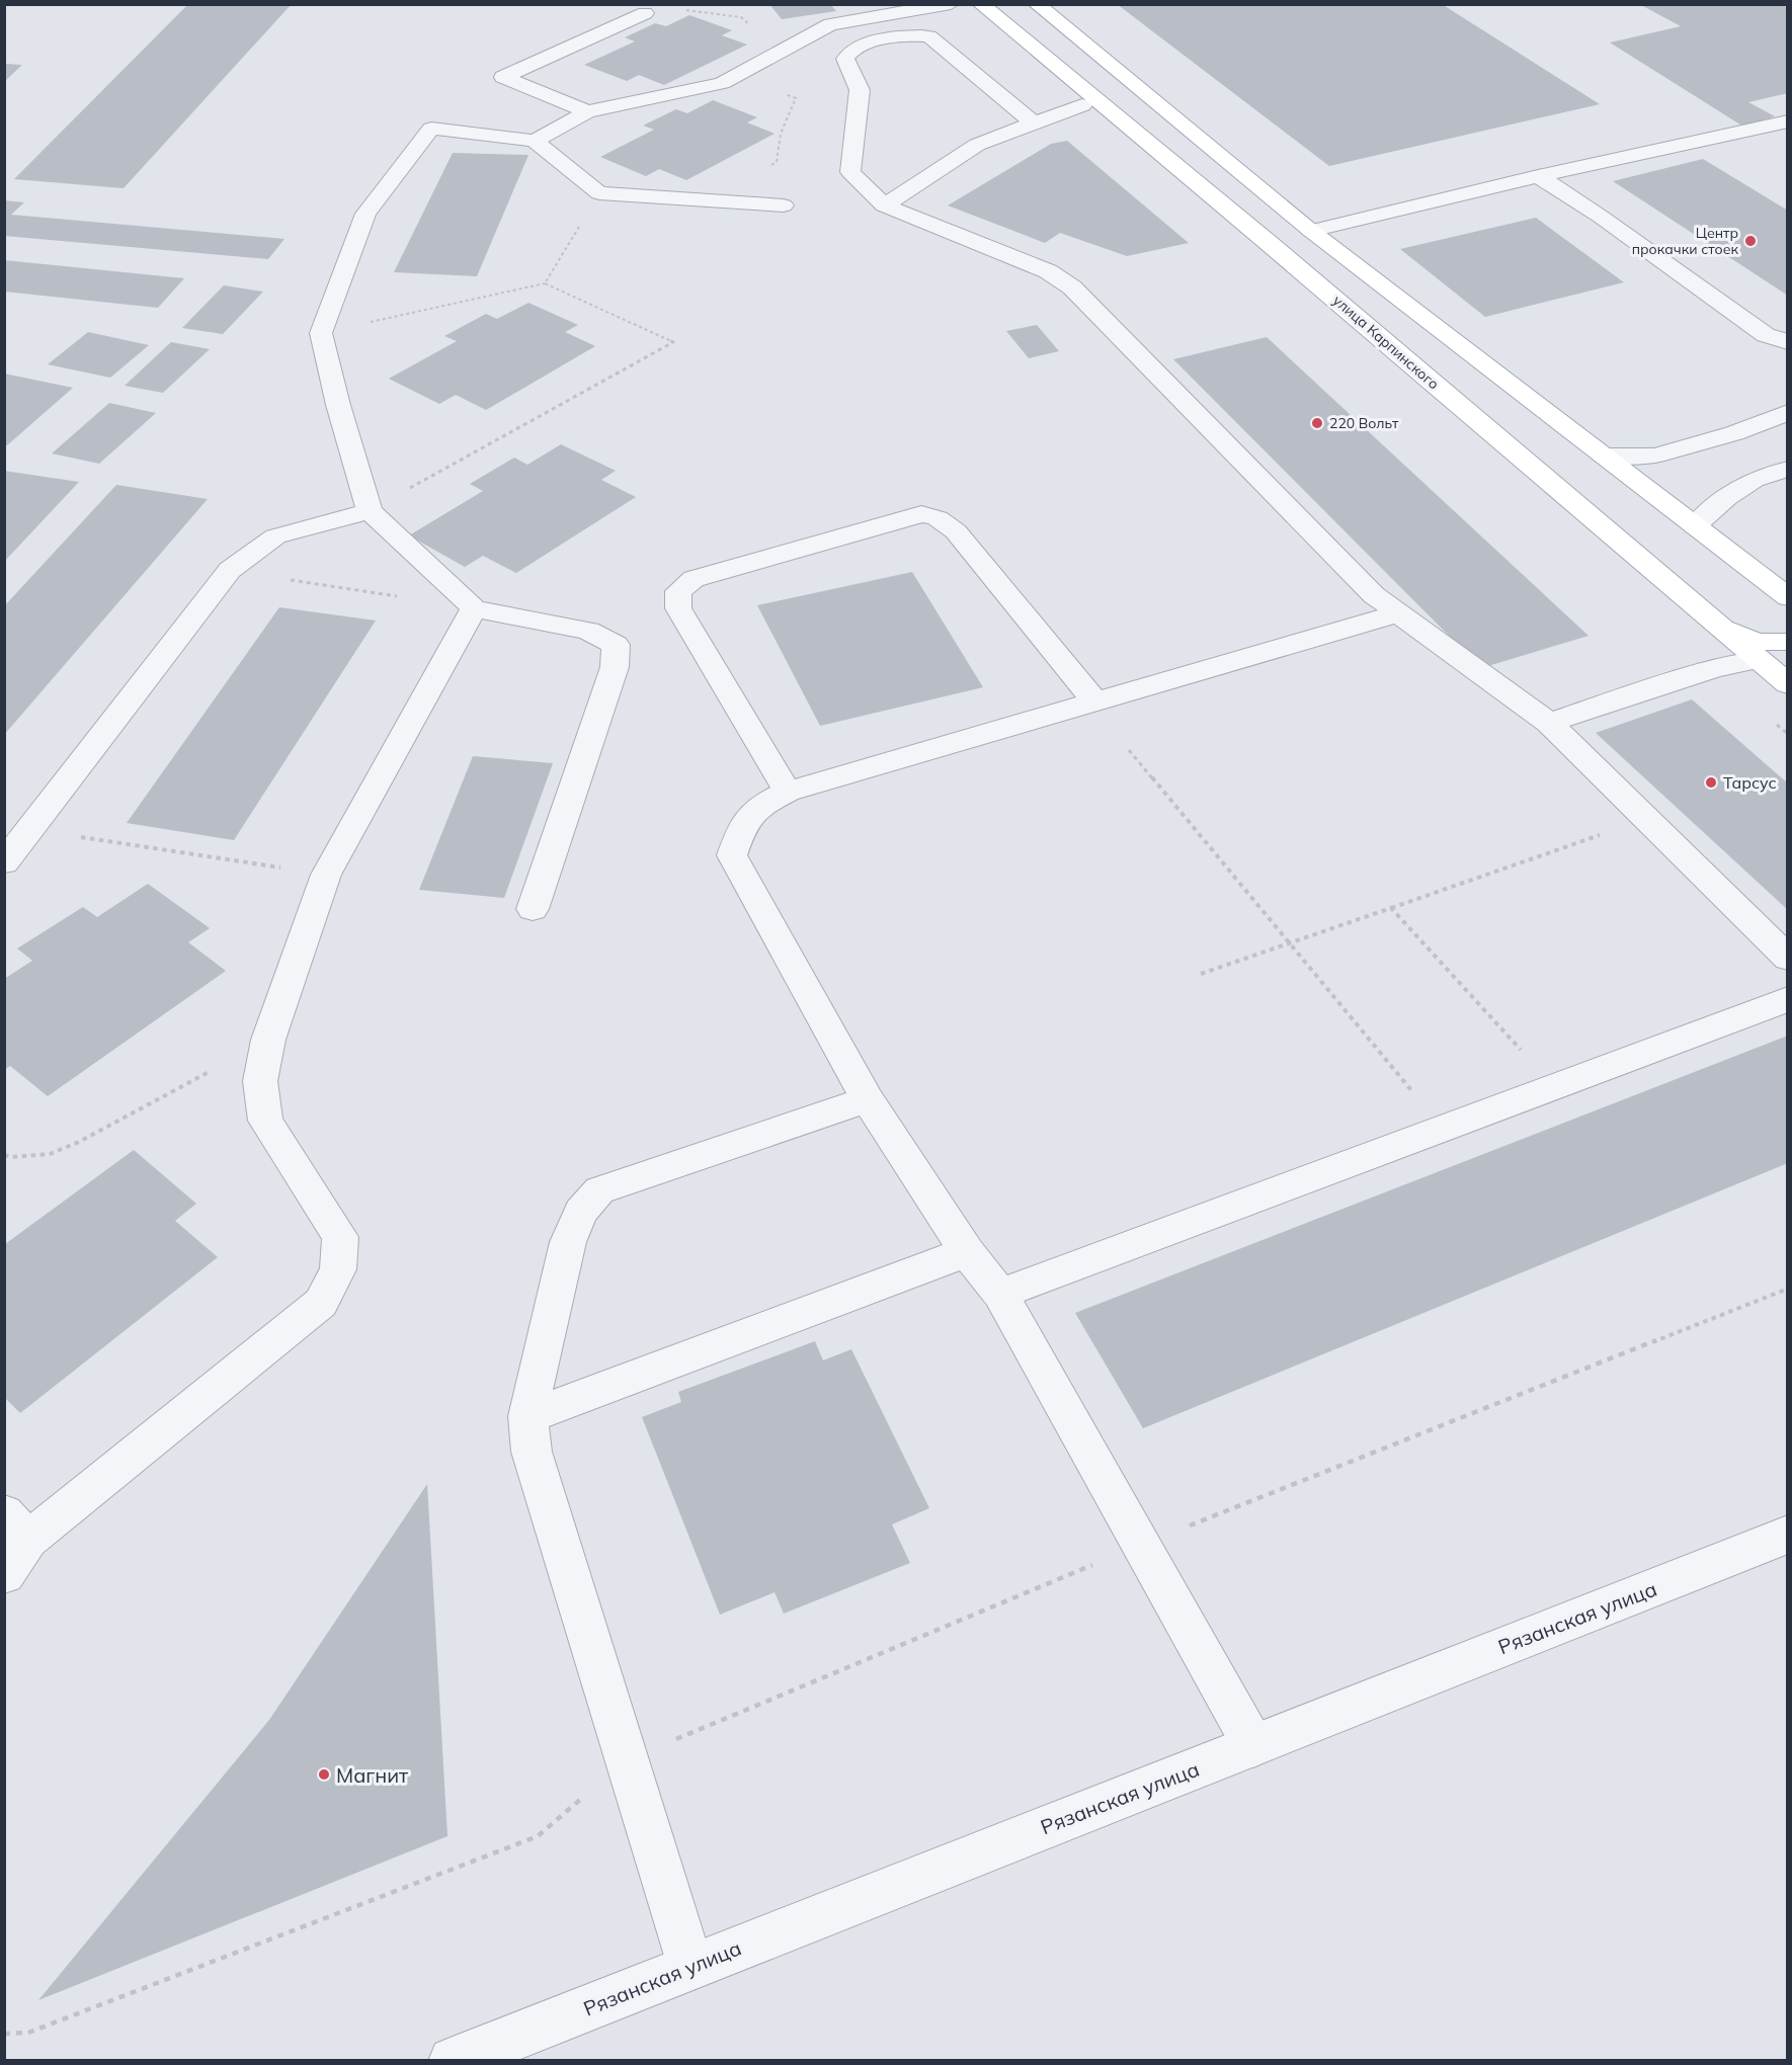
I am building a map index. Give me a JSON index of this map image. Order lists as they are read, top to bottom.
{
  "streets": {
    "main road": ["улица Карпинского"],
    "street": ["Рязанская улица"]
  },
  "places": [
    "Центр прокачки стоек",
    "220 Вольт",
    "Тарсус",
    "Магнит"
  ]
}
